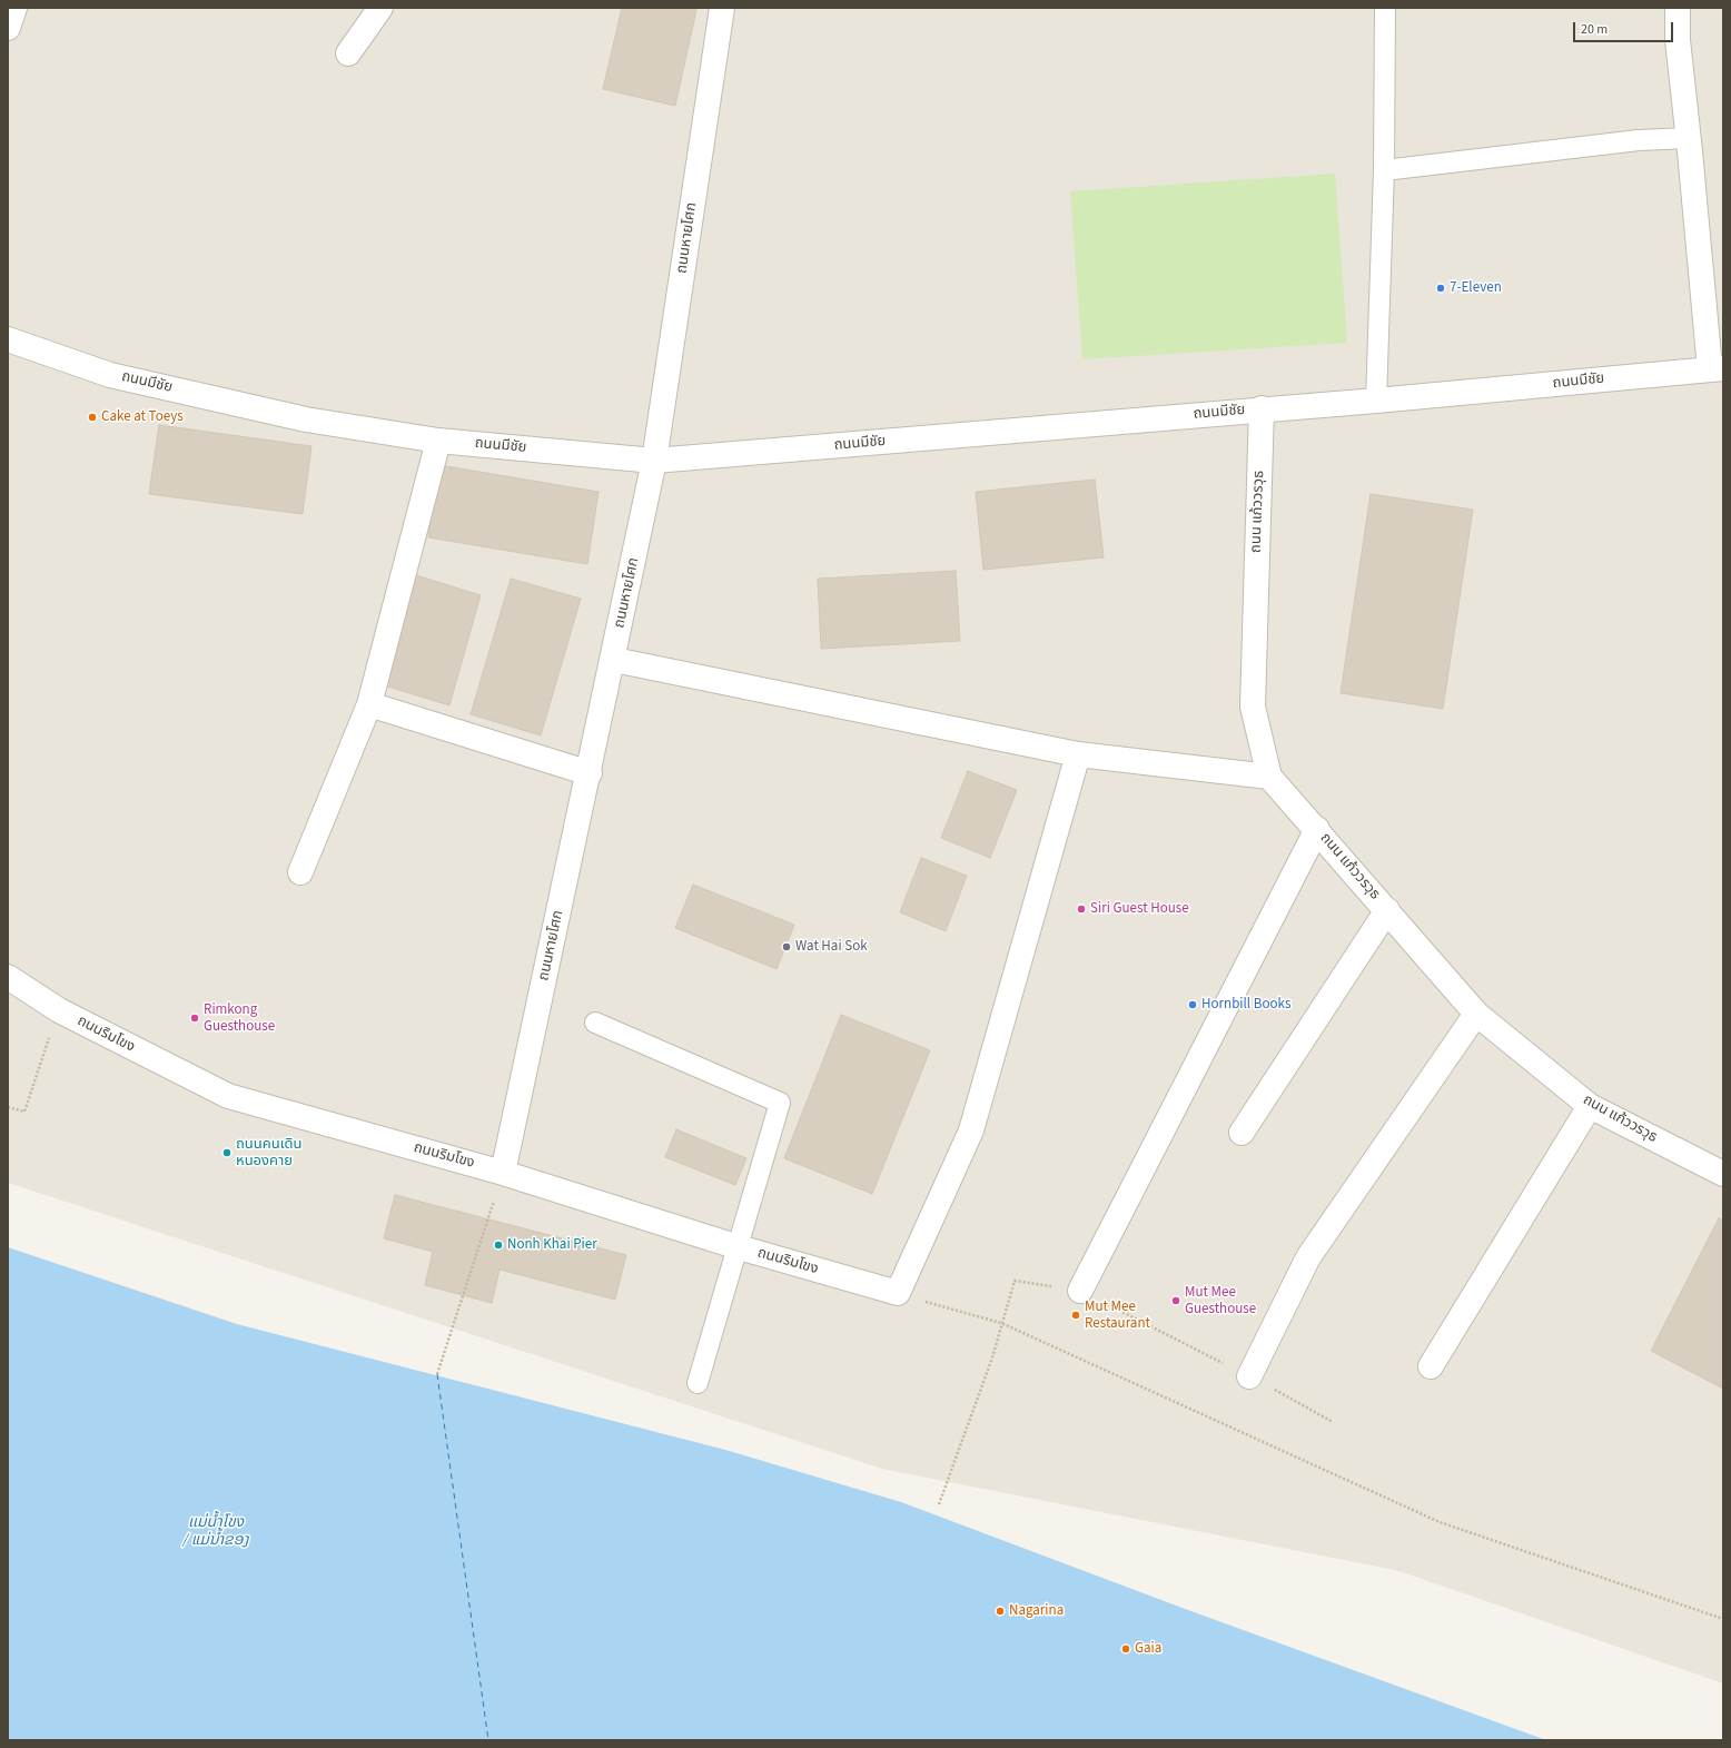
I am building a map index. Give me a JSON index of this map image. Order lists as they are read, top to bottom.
{
  "streets": {
    "street": [
      "ถนนหายโศก",
      "ถนนมีชัย",
      "ถนน แก้ววรวุธ",
      "ถนนริมโขง"
    ]
  },
  "crossings": [
    ["ถนนหายโศก", "ถนนมีชัย"],
    ["ถนนหายโศก", "ถนนริมโขง"],
    ["ถนนมีชัย", "ถนน แก้ววรวุธ"]
  ],
  "water": ["แม่น้ำโขง / ແມ່ນ້ຳຂອງ"],
  "places": [
    "7-Eleven",
    "Cake at Toeys",
    "Siri Guest House",
    "Wat Hai Sok",
    "Hornbill Books",
    "Rimkong Guesthouse",
    "ถนนคนเดิน หนองคาย",
    "Nonh Khai Pier",
    "Mut Mee Guesthouse",
    "Mut Mee Restaurant",
    "Nagarina",
    "Gaia"
  ],
  "scale_bar": "20 m"
}
